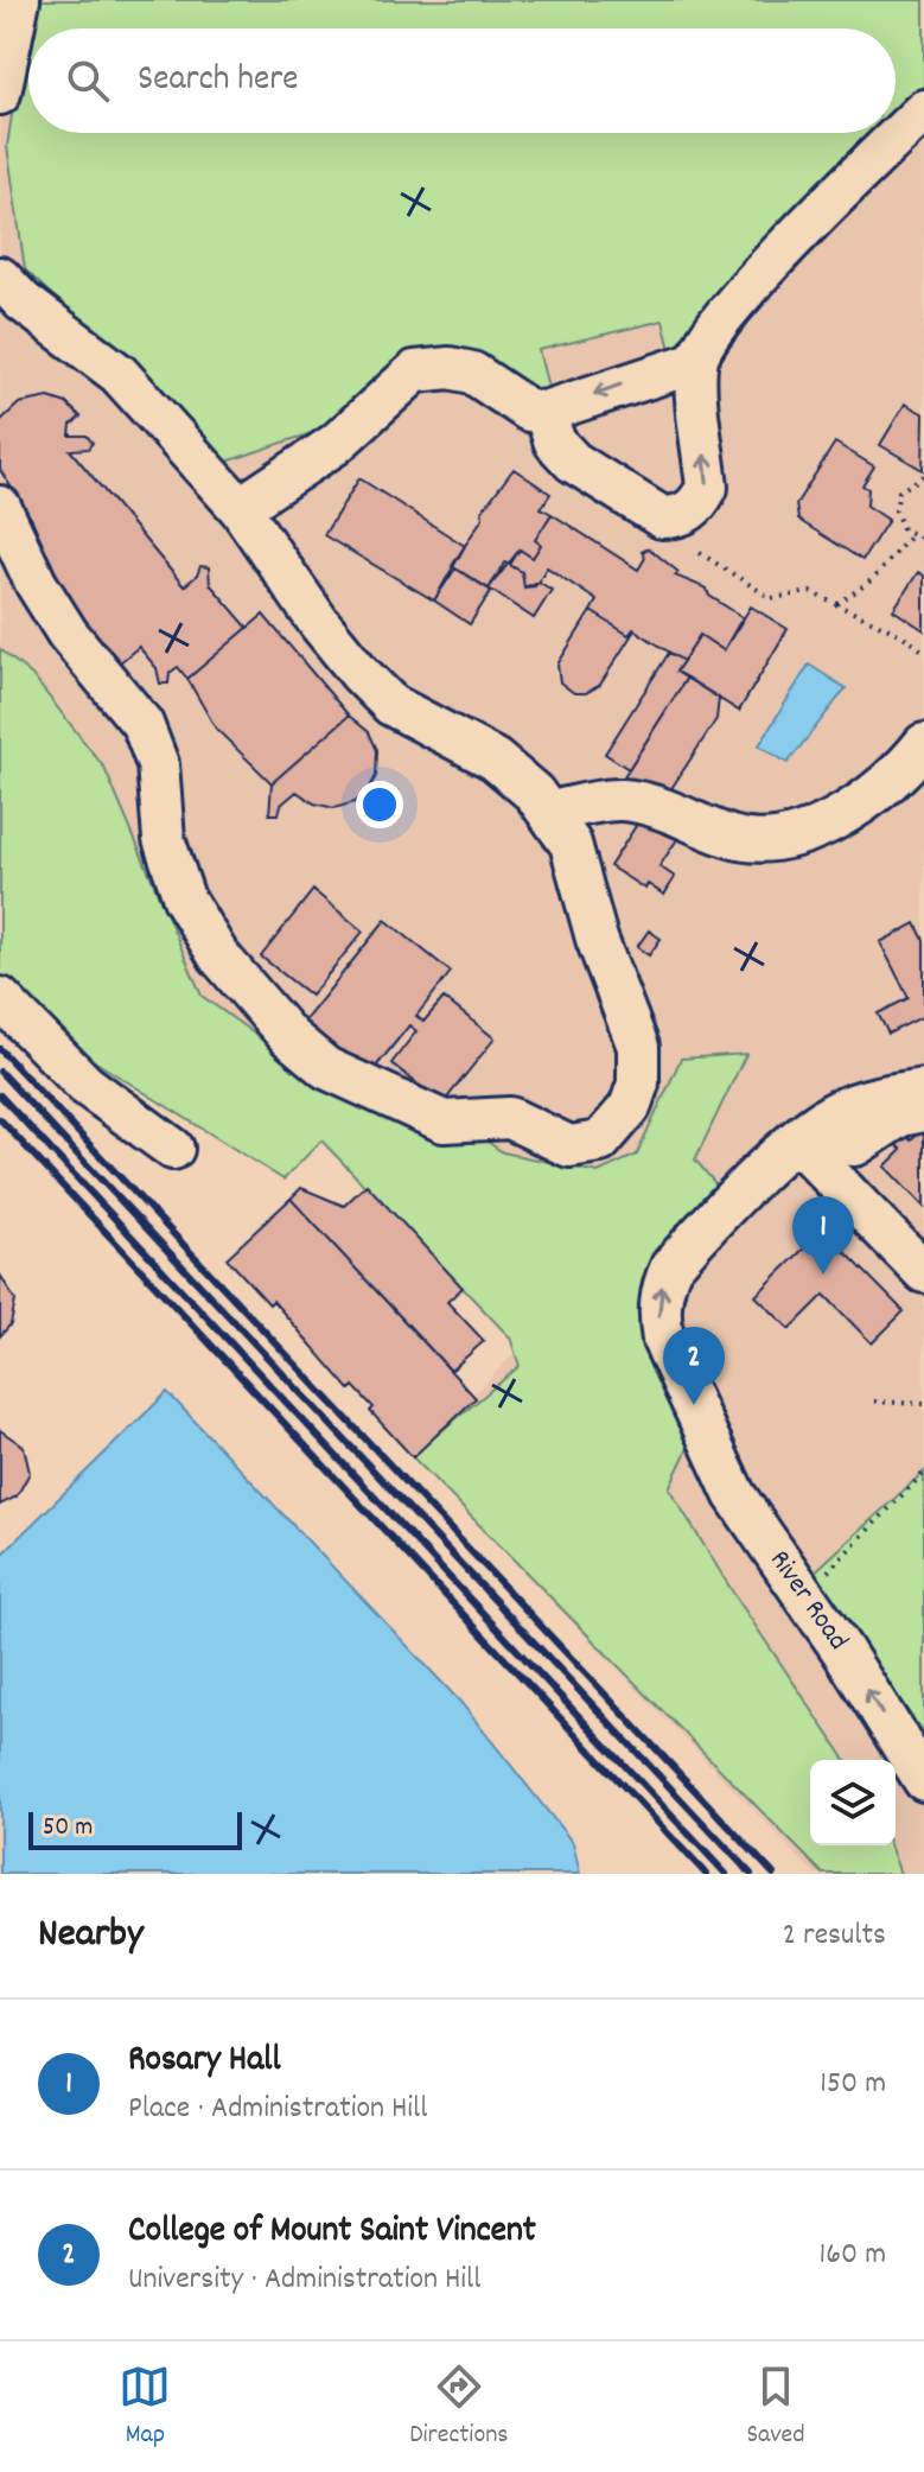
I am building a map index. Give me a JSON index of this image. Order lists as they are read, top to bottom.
{
  "streets": {
    "street": ["River Road"]
  },
  "one_way": ["River Road"],
  "scale_bar": "50 m",
  "page": {
    "search": "Search here",
    "pins": ["1", "2"],
    "scale": "50 m",
    "heading": ["Nearby", "2 results"],
    "list": [
      {
        "mark": "1",
        "name": "Rosary Hall",
        "note": "Place · Administration Hill",
        "value": "150 m"
      },
      {
        "mark": "2",
        "name": "College of Mount Saint Vincent",
        "note": "University · Administration Hill",
        "value": "160 m"
      }
    ],
    "nav": ["Map", "Directions", "Saved"]
  }
}
